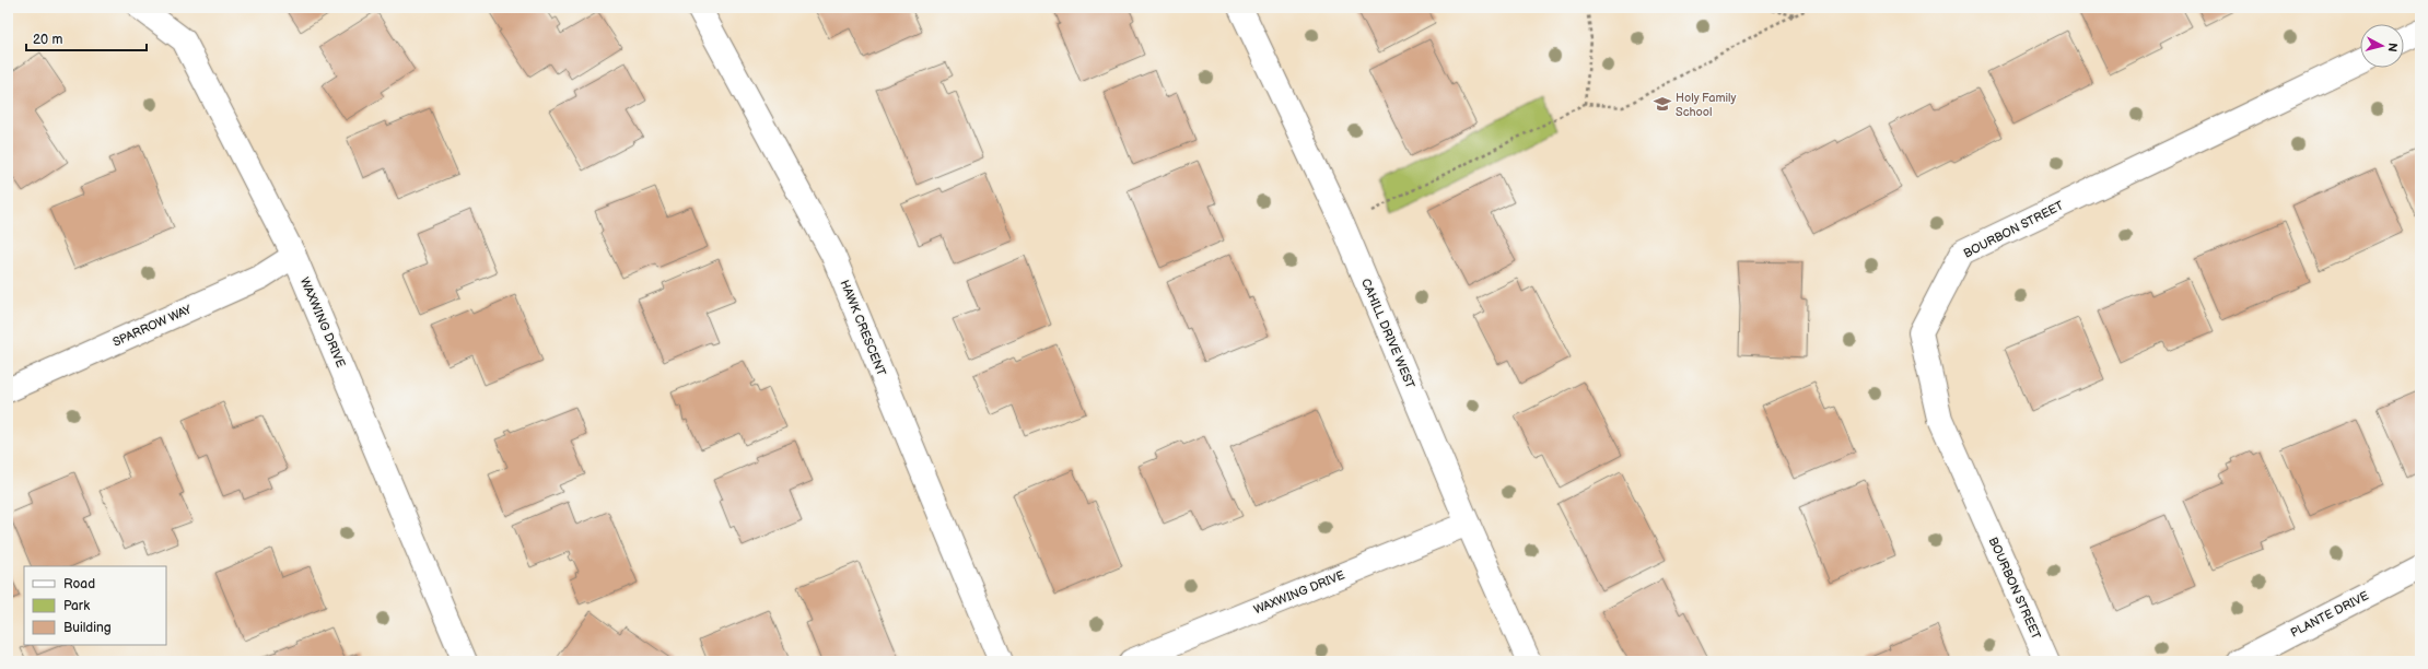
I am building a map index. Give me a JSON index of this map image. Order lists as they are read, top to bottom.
{
  "streets": {
    "street": [
      "BOURBON STREET",
      "WAXWING DRIVE",
      "SPARROW WAY",
      "HAWK CRESCENT",
      "CAHILL DRIVE WEST",
      "PLANTE DRIVE"
    ]
  },
  "crossings": [
    ["WAXWING DRIVE", "SPARROW WAY"],
    ["WAXWING DRIVE", "CAHILL DRIVE WEST"]
  ],
  "places": {
    "school or university": ["Holy Family School"]
  },
  "legend": ["Road", "Park", "Building"],
  "scale_bar": "20 m",
  "north": "right"
}
